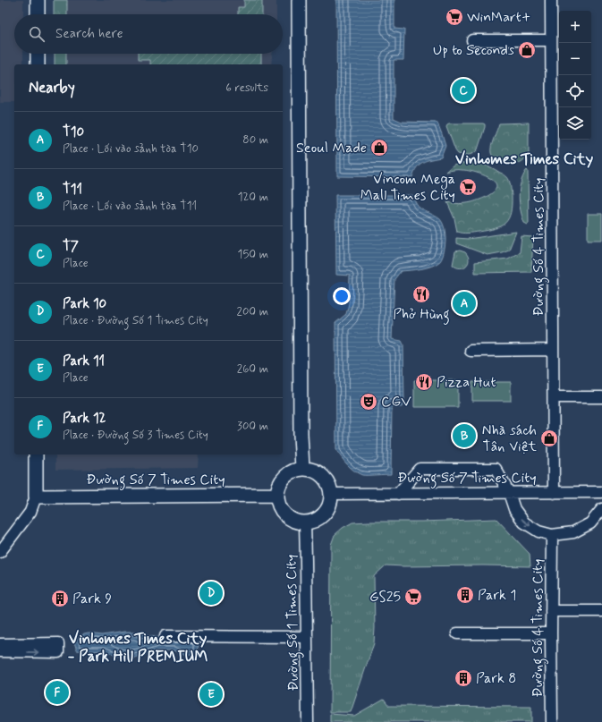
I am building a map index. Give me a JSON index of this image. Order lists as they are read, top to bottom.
{
  "streets": {
    "street": ["Đường Số 4 Times City", "Đường Số 7 Times City", "Đường Số 1 Times City"]
  },
  "crossings": [
    ["Đường Số 4 Times City", "Đường Số 7 Times City"],
    ["Đường Số 7 Times City", "Đường Số 1 Times City"]
  ],
  "districts": ["Vinhomes Times City", "Vinhomes Times City - Park Hill PREMIUM"],
  "places": {
    "supermarket": ["WinMart+", "Vincom Mega Mall Times City", "GS25"],
    "shop": ["Up to Seconds", "Seoul Made", "Nhà sách Tân Việt"],
    "restaurant": ["Phở Hùng", "Pizza Hut"],
    "theatre": ["CGV"],
    "building": ["Park 1", "Park 9", "Park 8"]
  },
  "page": {
    "map_buttons": ["+", "−"],
    "search": "Search here",
    "heading": ["Nearby", "6 results"],
    "pins": [
      "C",
      "A",
      "B",
      "D",
      "F",
      "E"
    ],
    "list": [
      {
        "mark": "A",
        "name": "T10",
        "note": "Place · Lối vào sảnh tòa T10",
        "value": "80 m"
      },
      {
        "mark": "B",
        "name": "T11",
        "note": "Place · Lối vào sảnh tòa T11",
        "value": "120 m"
      },
      {
        "mark": "C",
        "name": "T7",
        "note": "Place",
        "value": "150 m"
      },
      {
        "mark": "D",
        "name": "Park 10",
        "note": "Place · Đường Số 1 Times City",
        "value": "200 m"
      },
      {
        "mark": "E",
        "name": "Park 11",
        "note": "Place",
        "value": "260 m"
      },
      {
        "mark": "F",
        "name": "Park 12",
        "note": "Place · Đường Số 3 Times City",
        "value": "300 m"
      }
    ]
  }
}
